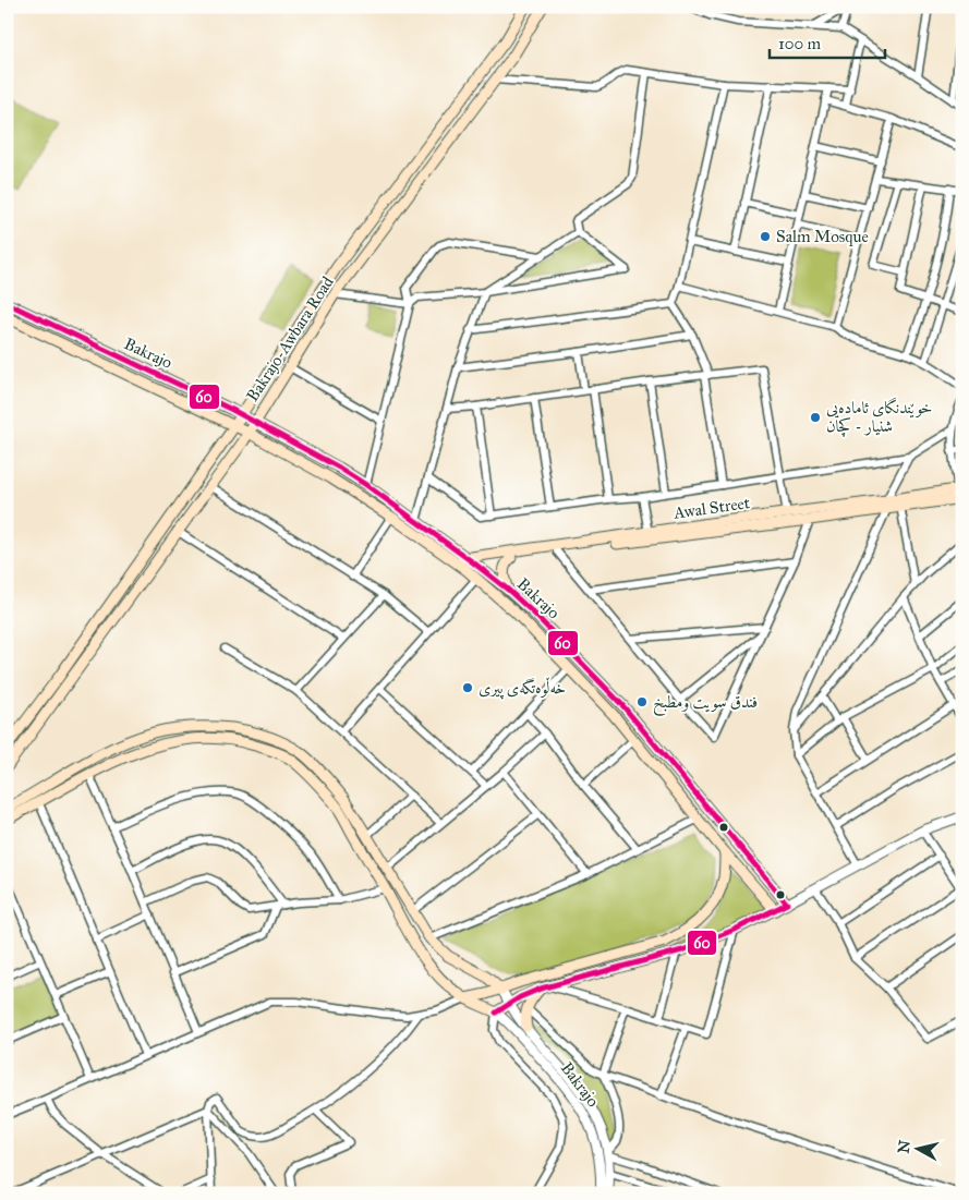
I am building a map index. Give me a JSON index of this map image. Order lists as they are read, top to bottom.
{
  "streets": {
    "main road": ["Bakrajo-Awbara Road", "Bakrajo", "Awal Street"]
  },
  "crossings": [
    ["Bakrajo-Awbara Road", "Bakrajo"],
    ["Bakrajo", "Awal Street"]
  ],
  "places": [
    "Salm Mosque",
    "خوێندنگای ئامادەیی شنیار - کچان",
    "خەڵوەتگەی پیری",
    "فندق سويت ومطبخ"
  ],
  "lines": ["transit line 60"],
  "scale_bar": "100 m",
  "north": "left"
}
